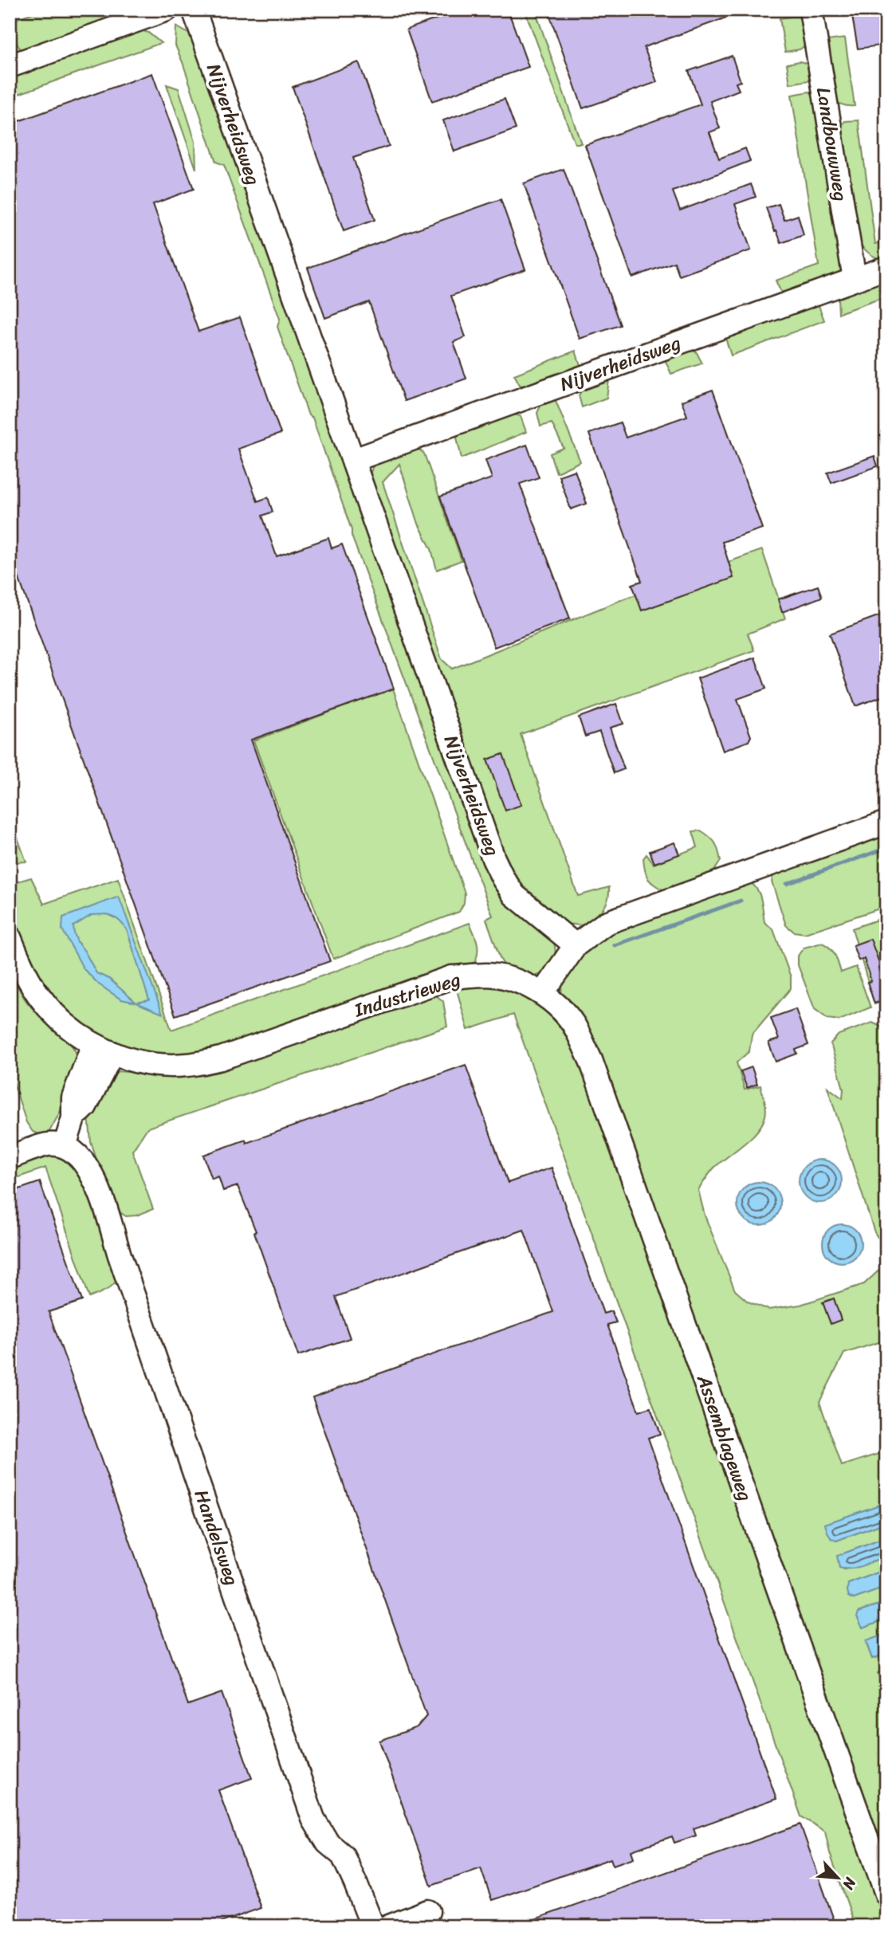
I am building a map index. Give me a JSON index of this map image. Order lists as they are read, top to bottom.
{
  "streets": {
    "street": [
      "Nijverheidsweg",
      "Landbouwweg",
      "Industrieweg",
      "Assemblageweg",
      "Handelsweg"
    ]
  },
  "crossings": [
    ["Nijverheidsweg", "Landbouwweg"],
    ["Industrieweg", "Assemblageweg"]
  ],
  "north": "bottom right"
}
